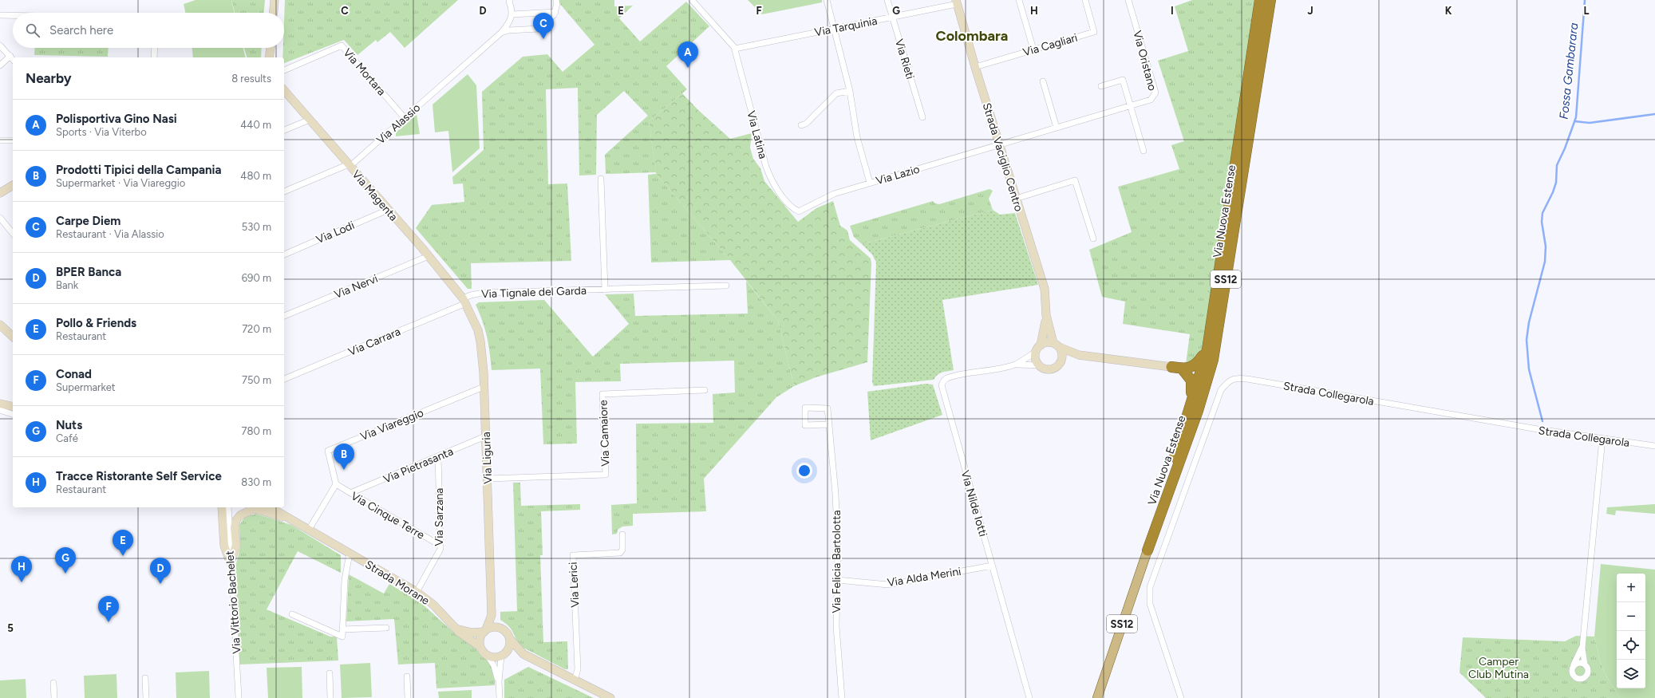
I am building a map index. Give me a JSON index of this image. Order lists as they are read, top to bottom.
{
  "streets": {
    "highway": ["Via Nuova Estense", "SS12"],
    "street": [
      "Via Tarquinia",
      "Via Cagliari",
      "Via Rieti",
      "Via Oristano",
      "Via Mortara",
      "Via Alassio",
      "Via Latina",
      "Strada Vaciglio Centro",
      "Via Lazio",
      "Via Magenta",
      "Via Lodi",
      "Via Nervi",
      "Via Tignale del Garda",
      "Via Carrara",
      "Strada Collegarola",
      "Via Viareggio",
      "Via Camaiore",
      "Via Liguria",
      "Via Pietrasanta",
      "Via Nilde Iotti",
      "Via Cinque Terre",
      "Via Sarzana",
      "Via Felicia Bartolotta",
      "Via Alda Merini",
      "Strada Morane",
      "Via Lerici",
      "Via Vittorio Bachelet"
    ]
  },
  "crossings": [
    ["Via Tarquinia", "Via Rieti"],
    ["Via Tarquinia", "Via Latina"],
    ["Via Tarquinia", "Strada Vaciglio Centro"],
    ["Via Cagliari", "Strada Vaciglio Centro"],
    ["Via Oristano", "Strada Vaciglio Centro"],
    ["Via Oristano", "Via Lazio"],
    ["Via Mortara", "Via Alassio"],
    ["Via Alassio", "Via Magenta"],
    ["Via Latina", "Via Lazio"],
    ["Strada Vaciglio Centro", "Via Lazio"],
    ["Strada Vaciglio Centro", "Via Nilde Iotti"],
    ["Via Magenta", "Via Lodi"],
    ["Via Magenta", "Via Nervi"],
    ["Via Magenta", "Via Tignale del Garda"],
    ["Via Magenta", "Via Carrara"],
    ["Via Magenta", "Via Liguria"],
    ["Via Tignale del Garda", "Via Carrara"],
    ["Via Tignale del Garda", "Via Liguria"],
    ["Via Carrara", "Via Liguria"],
    ["Via Viareggio", "Via Liguria"],
    ["Via Viareggio", "Via Cinque Terre"],
    ["Via Camaiore", "Via Liguria"],
    ["Via Liguria", "Via Pietrasanta"],
    ["Via Liguria", "Strada Morane"],
    ["Via Pietrasanta", "Via Cinque Terre"],
    ["Via Pietrasanta", "Via Sarzana"],
    ["Via Nilde Iotti", "Via Alda Merini"],
    ["Via Cinque Terre", "Via Sarzana"],
    ["Via Sarzana", "Strada Morane"],
    ["Via Felicia Bartolotta", "Via Alda Merini"]
  ],
  "districts": ["Colombara"],
  "water": ["Fossa Gambarara"],
  "parks": ["Camper Club Mutina"],
  "page": {
    "pins": [
      "C",
      "A",
      "B",
      "E",
      "G",
      "H",
      "D",
      "F"
    ],
    "search": "Search here",
    "heading": ["Nearby", "8 results"],
    "list": [
      {
        "mark": "A",
        "name": "Polisportiva Gino Nasi",
        "note": "Sports · Via Viterbo",
        "value": "440 m"
      },
      {
        "mark": "B",
        "name": "Prodotti Tipici della Campania",
        "note": "Supermarket · Via Viareggio",
        "value": "480 m"
      },
      {
        "mark": "C",
        "name": "Carpe Diem",
        "note": "Restaurant · Via Alassio",
        "value": "530 m"
      },
      {
        "mark": "D",
        "name": "BPER Banca",
        "note": "Bank",
        "value": "690 m"
      },
      {
        "mark": "E",
        "name": "Pollo & Friends",
        "note": "Restaurant",
        "value": "720 m"
      },
      {
        "mark": "F",
        "name": "Conad",
        "note": "Supermarket",
        "value": "750 m"
      },
      {
        "mark": "G",
        "name": "Nuts",
        "note": "Café",
        "value": "780 m"
      },
      {
        "mark": "H",
        "name": "Tracce Ristorante Self Service",
        "note": "Restaurant",
        "value": "830 m"
      }
    ],
    "map_buttons": ["+", "−"]
  },
  "grid": {
    "columns": [
      "C",
      "D",
      "E",
      "F",
      "G",
      "H",
      "I",
      "J",
      "K",
      "L"
    ],
    "rows": ["5"]
  }
}
